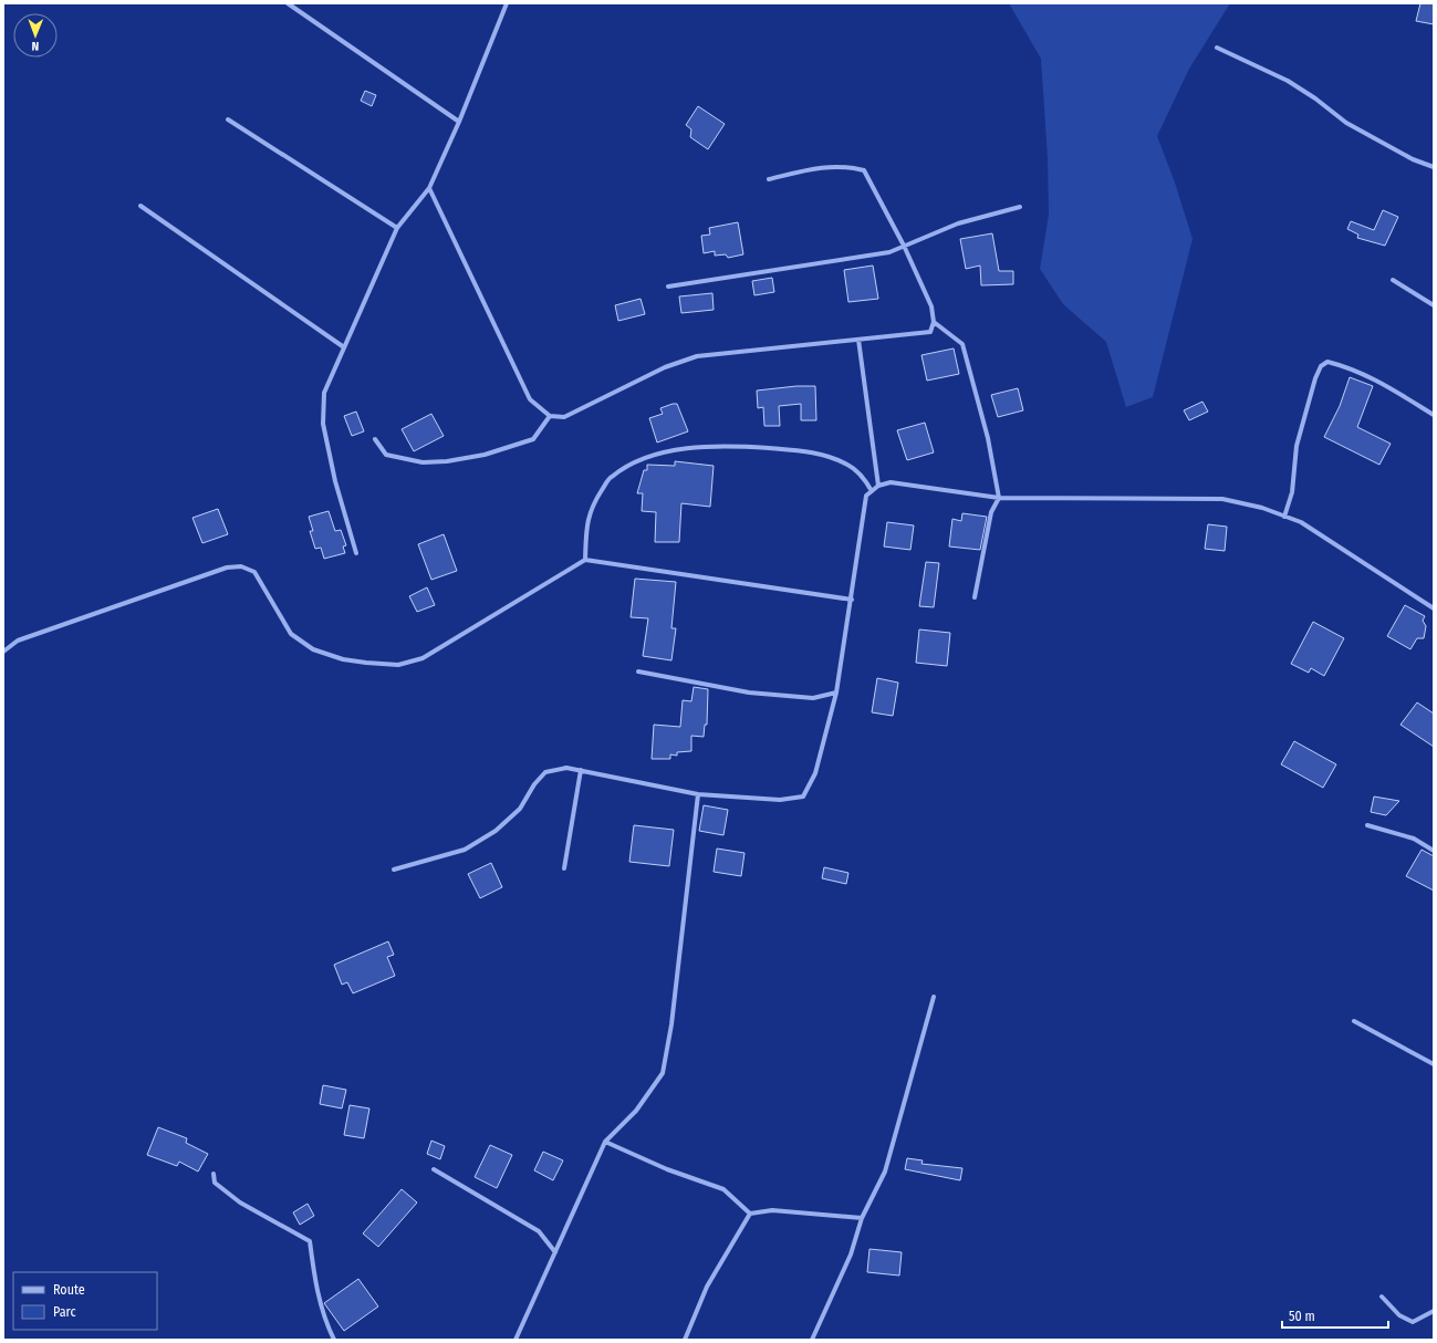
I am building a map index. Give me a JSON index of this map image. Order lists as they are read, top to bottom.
{
  "legend": ["Route", "Parc"],
  "scale_bar": "50 m",
  "north": "bottom"
}
